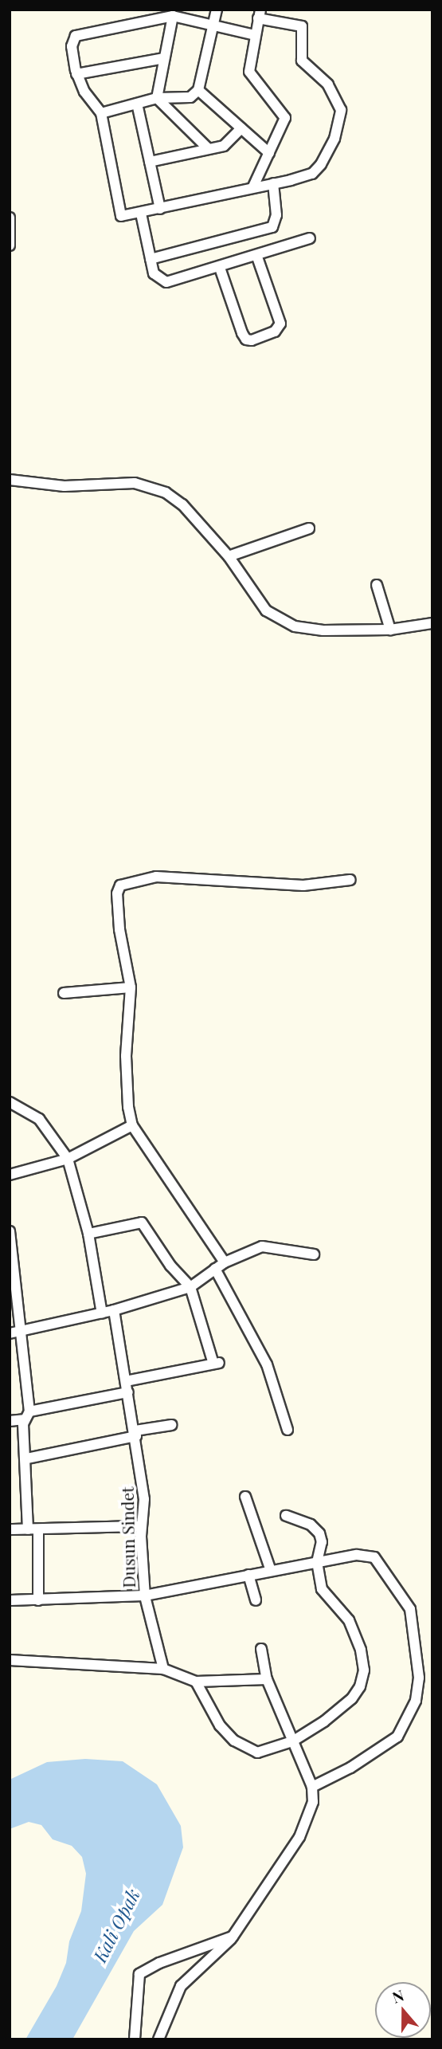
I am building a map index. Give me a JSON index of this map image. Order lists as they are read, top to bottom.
{
  "streets": {
    "street": ["Dusun Sindet"]
  },
  "water": ["Kali Opak"],
  "north": "top"
}
